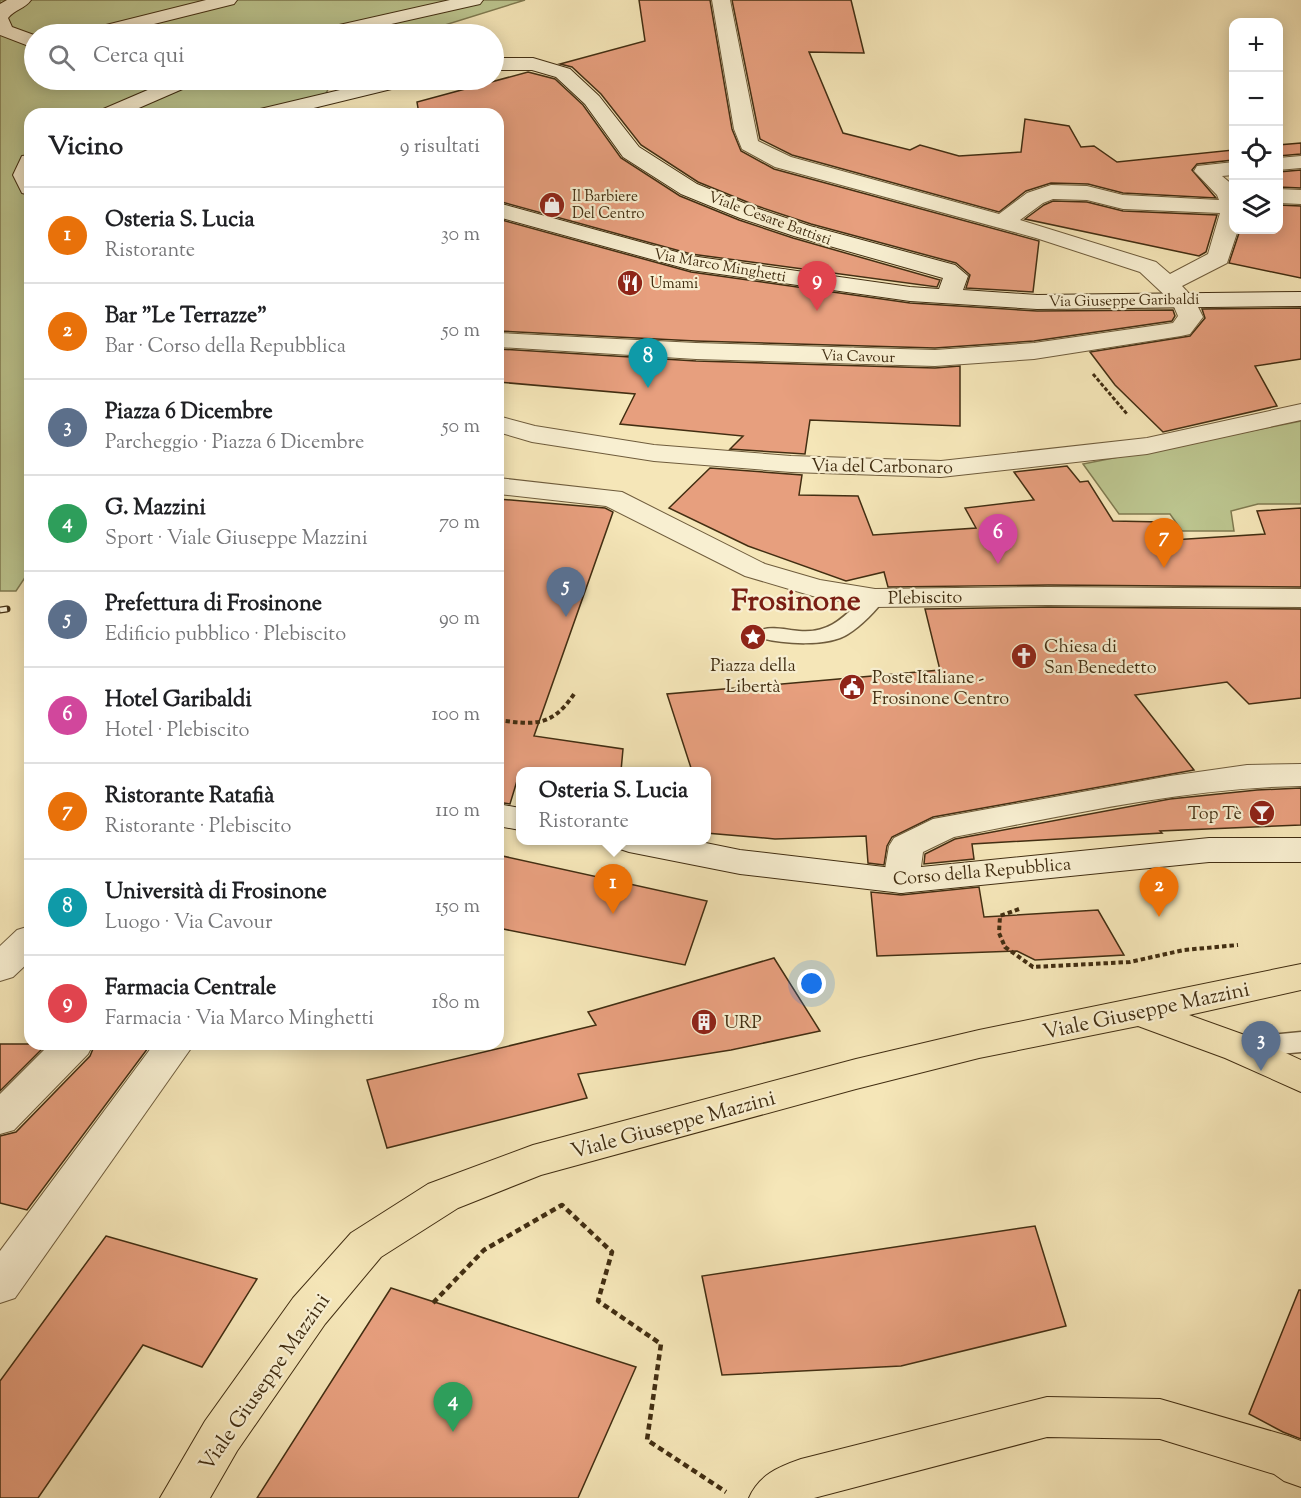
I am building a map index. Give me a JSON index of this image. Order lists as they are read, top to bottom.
{
  "streets": {
    "main road": ["Viale Giuseppe Mazzini"],
    "street": [
      "Viale Cesare Battisti",
      "Via Marco Minghetti",
      "Via Giuseppe Garibaldi",
      "Via Cavour",
      "Via del Carbonaro",
      "Plebiscito",
      "Corso della Repubblica"
    ]
  },
  "crossings": [
    ["Viale Cesare Battisti", "Via Marco Minghetti"],
    ["Viale Cesare Battisti", "Via Giuseppe Garibaldi"],
    ["Via Marco Minghetti", "Via Giuseppe Garibaldi"],
    ["Via Giuseppe Garibaldi", "Via Cavour"]
  ],
  "districts": ["Frosinone"],
  "places": {
    "shop": ["Il Barbiere Del Centro"],
    "restaurant": ["Umami"],
    "place": ["Piazza della Libertà"],
    "church": ["Chiesa di San Benedetto"],
    "public building": ["Poste Italiane - Frosinone Centro"],
    "bar": ["Top Tè"],
    "building": ["URP"]
  },
  "page": {
    "map_buttons": ["+", "−"],
    "search": "Cerca qui",
    "heading": ["Vicino", "9 risultati"],
    "list": [
      {
        "mark": "1",
        "name": "Osteria S. Lucia",
        "note": "Ristorante",
        "value": "30 m"
      },
      {
        "mark": "2",
        "name": "Bar \"Le Terrazze\"",
        "note": "Bar · Corso della Repubblica",
        "value": "50 m"
      },
      {
        "mark": "3",
        "name": "Piazza 6 Dicembre",
        "note": "Parcheggio · Piazza 6 Dicembre",
        "value": "50 m"
      },
      {
        "mark": "4",
        "name": "G. Mazzini",
        "note": "Sport · Viale Giuseppe Mazzini",
        "value": "70 m"
      },
      {
        "mark": "5",
        "name": "Prefettura di Frosinone",
        "note": "Edificio pubblico · Plebiscito",
        "value": "90 m"
      },
      {
        "mark": "6",
        "name": "Hotel Garibaldi",
        "note": "Hotel · Plebiscito",
        "value": "100 m"
      },
      {
        "mark": "7",
        "name": "Ristorante Ratafià",
        "note": "Ristorante · Plebiscito",
        "value": "110 m"
      },
      {
        "mark": "8",
        "name": "Università di Frosinone",
        "note": "Luogo · Via Cavour",
        "value": "150 m"
      },
      {
        "mark": "9",
        "name": "Farmacia Centrale",
        "note": "Farmacia · Via Marco Minghetti",
        "value": "180 m"
      }
    ],
    "pins": [
      "9",
      "8",
      "6",
      "7",
      "5",
      "1",
      "2",
      "3",
      "4"
    ],
    "popup": ["Osteria S. Lucia", "Ristorante"]
  }
}
